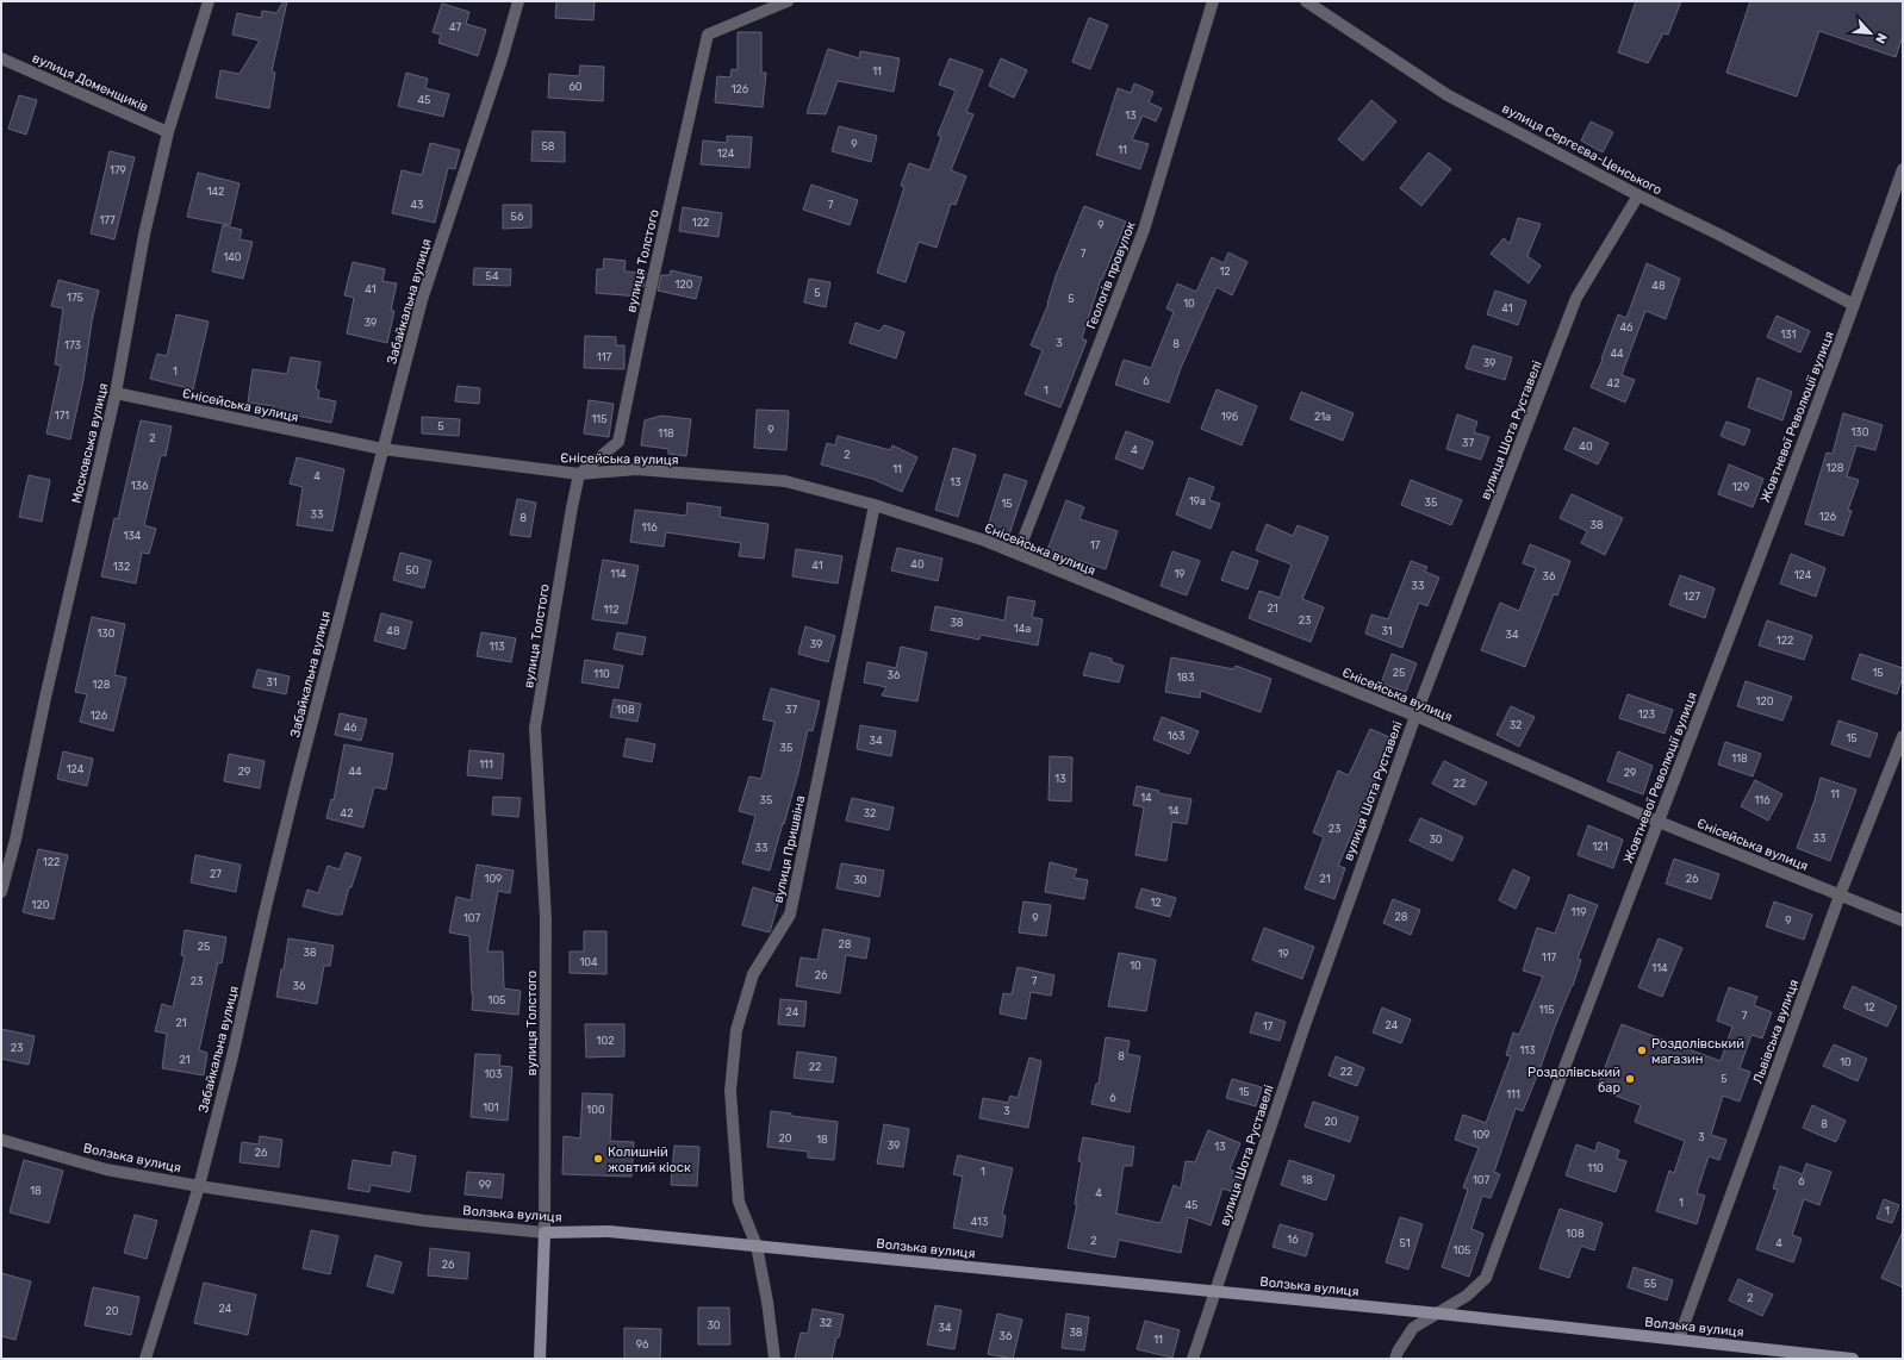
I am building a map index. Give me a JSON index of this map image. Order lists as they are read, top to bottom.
{
  "streets": {
    "street": [
      "вулиця Доменщиків",
      "вулиця Сергєєва-Ценського",
      "вулиця Толстого",
      "Геологів провулок",
      "Забайкальна вулиця",
      "Єнісейська вулиця",
      "Жовтневої Революції вулиця",
      "вулиця Шота Руставелі",
      "Московська вулиця",
      "вулиця Пришвіна",
      "Львівська вулиця",
      "Волзька вулиця"
    ]
  },
  "crossings": [
    ["вулиця Доменщиків", "Московська вулиця"],
    ["вулиця Сергєєва-Ценського", "Жовтневої Революції вулиця"],
    ["вулиця Сергєєва-Ценського", "вулиця Шота Руставелі"],
    ["вулиця Толстого", "Єнісейська вулиця"],
    ["вулиця Толстого", "Волзька вулиця"],
    ["Геологів провулок", "Єнісейська вулиця"],
    ["Забайкальна вулиця", "Єнісейська вулиця"],
    ["Забайкальна вулиця", "Волзька вулиця"],
    ["Єнісейська вулиця", "Жовтневої Революції вулиця"],
    ["Єнісейська вулиця", "вулиця Шота Руставелі"],
    ["Єнісейська вулиця", "Московська вулиця"],
    ["Єнісейська вулиця", "вулиця Пришвіна"],
    ["Єнісейська вулиця", "Львівська вулиця"],
    ["Жовтневої Революції вулиця", "Волзька вулиця"],
    ["вулиця Шота Руставелі", "Волзька вулиця"],
    ["вулиця Пришвіна", "Волзька вулиця"],
    ["Львівська вулиця", "Волзька вулиця"]
  ],
  "places": ["Роздолівський магазин", "Роздолівський бар", "Колишній жовтий кіоск"],
  "house_numbers": [
    "47",
    "11",
    "60",
    "126",
    "45",
    "13",
    "9",
    "58",
    "11",
    "124",
    "179",
    "142",
    "43",
    "7",
    "56",
    "177",
    "122",
    "9",
    "7",
    "140",
    "12",
    "54",
    "120",
    "48",
    "41",
    "5",
    "175",
    "5",
    "10",
    "41",
    "39",
    "46",
    "131",
    "3",
    "8",
    "173",
    "44",
    "117",
    "39",
    "1",
    "6",
    "42",
    "1",
    "171",
    "19б",
    "21а",
    "115",
    "5",
    "9",
    "130",
    "118",
    "2",
    "37",
    "40",
    "4",
    "2",
    "128",
    "11",
    "4",
    "13",
    "136",
    "129",
    "19а",
    "35",
    "15",
    "33",
    "126",
    "8",
    "38",
    "116",
    "134",
    "17",
    "40",
    "41",
    "132",
    "50",
    "114",
    "19",
    "124",
    "36",
    "33",
    "127",
    "21",
    "112",
    "23",
    "38",
    "14а",
    "48",
    "31",
    "130",
    "34",
    "122",
    "39",
    "113",
    "25",
    "15",
    "110",
    "36",
    "183",
    "31",
    "128",
    "120",
    "108",
    "37",
    "123",
    "126",
    "32",
    "46",
    "163",
    "15",
    "34",
    "35",
    "118",
    "111",
    "124",
    "29",
    "44",
    "29",
    "13",
    "22",
    "11",
    "14",
    "35",
    "116",
    "14",
    "42",
    "32",
    "23",
    "33",
    "30",
    "121",
    "33",
    "122",
    "27",
    "109",
    "21",
    "26",
    "30",
    "12",
    "120",
    "119",
    "28",
    "107",
    "9",
    "9",
    "28",
    "25",
    "38",
    "19",
    "117",
    "104",
    "10",
    "114",
    "26",
    "23",
    "7",
    "36",
    "105",
    "12",
    "115",
    "24",
    "7",
    "21",
    "24",
    "17",
    "102",
    "23",
    "113",
    "8",
    "21",
    "10",
    "22",
    "22",
    "103",
    "5",
    "15",
    "111",
    "6",
    "101",
    "100",
    "3",
    "20",
    "8",
    "109",
    "3",
    "20",
    "18",
    "39",
    "13",
    "26",
    "110",
    "1",
    "18",
    "107",
    "6",
    "99",
    "18",
    "4",
    "1",
    "45",
    "1",
    "413",
    "108",
    "16",
    "2",
    "51",
    "4",
    "105",
    "26",
    "55",
    "2",
    "24",
    "20",
    "32",
    "30",
    "34",
    "38",
    "36",
    "11",
    "96"
  ],
  "north": "bottom right"
}
